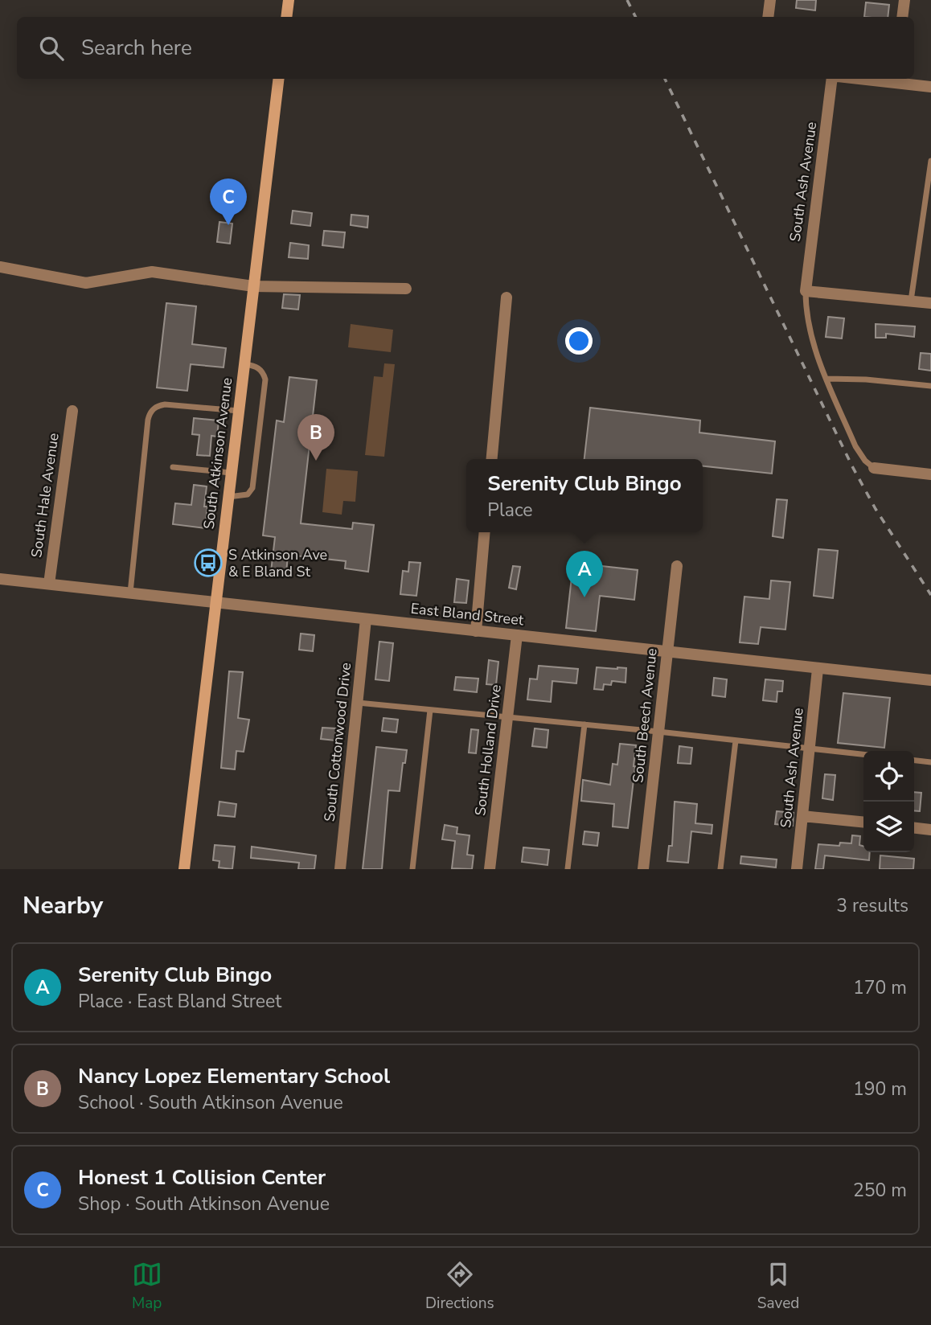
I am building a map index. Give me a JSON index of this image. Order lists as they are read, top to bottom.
{
  "streets": {
    "main road": ["South Atkinson Avenue"],
    "street": [
      "South Ash Avenue",
      "South Hale Avenue",
      "East Bland Street",
      "South Beech Avenue",
      "South Cottonwood Drive",
      "South Holland Drive"
    ]
  },
  "crossings": [
    ["South Ash Avenue", "East Bland Street"],
    ["South Atkinson Avenue", "East Bland Street"],
    ["South Hale Avenue", "East Bland Street"],
    ["East Bland Street", "South Beech Avenue"],
    ["East Bland Street", "South Cottonwood Drive"],
    ["East Bland Street", "South Holland Drive"]
  ],
  "places": {
    "bus stop": ["S Atkinson Ave & E Bland St"]
  },
  "page": {
    "search": "Search here",
    "pins": ["C", "B", "A"],
    "popup": ["Serenity Club Bingo", "Place"],
    "heading": ["Nearby", "3 results"],
    "list": [
      {
        "mark": "A",
        "name": "Serenity Club Bingo",
        "note": "Place · East Bland Street",
        "value": "170 m"
      },
      {
        "mark": "B",
        "name": "Nancy Lopez Elementary School",
        "note": "School · South Atkinson Avenue",
        "value": "190 m"
      },
      {
        "mark": "C",
        "name": "Honest 1 Collision Center",
        "note": "Shop · South Atkinson Avenue",
        "value": "250 m"
      }
    ],
    "nav": ["Map", "Directions", "Saved"]
  }
}
